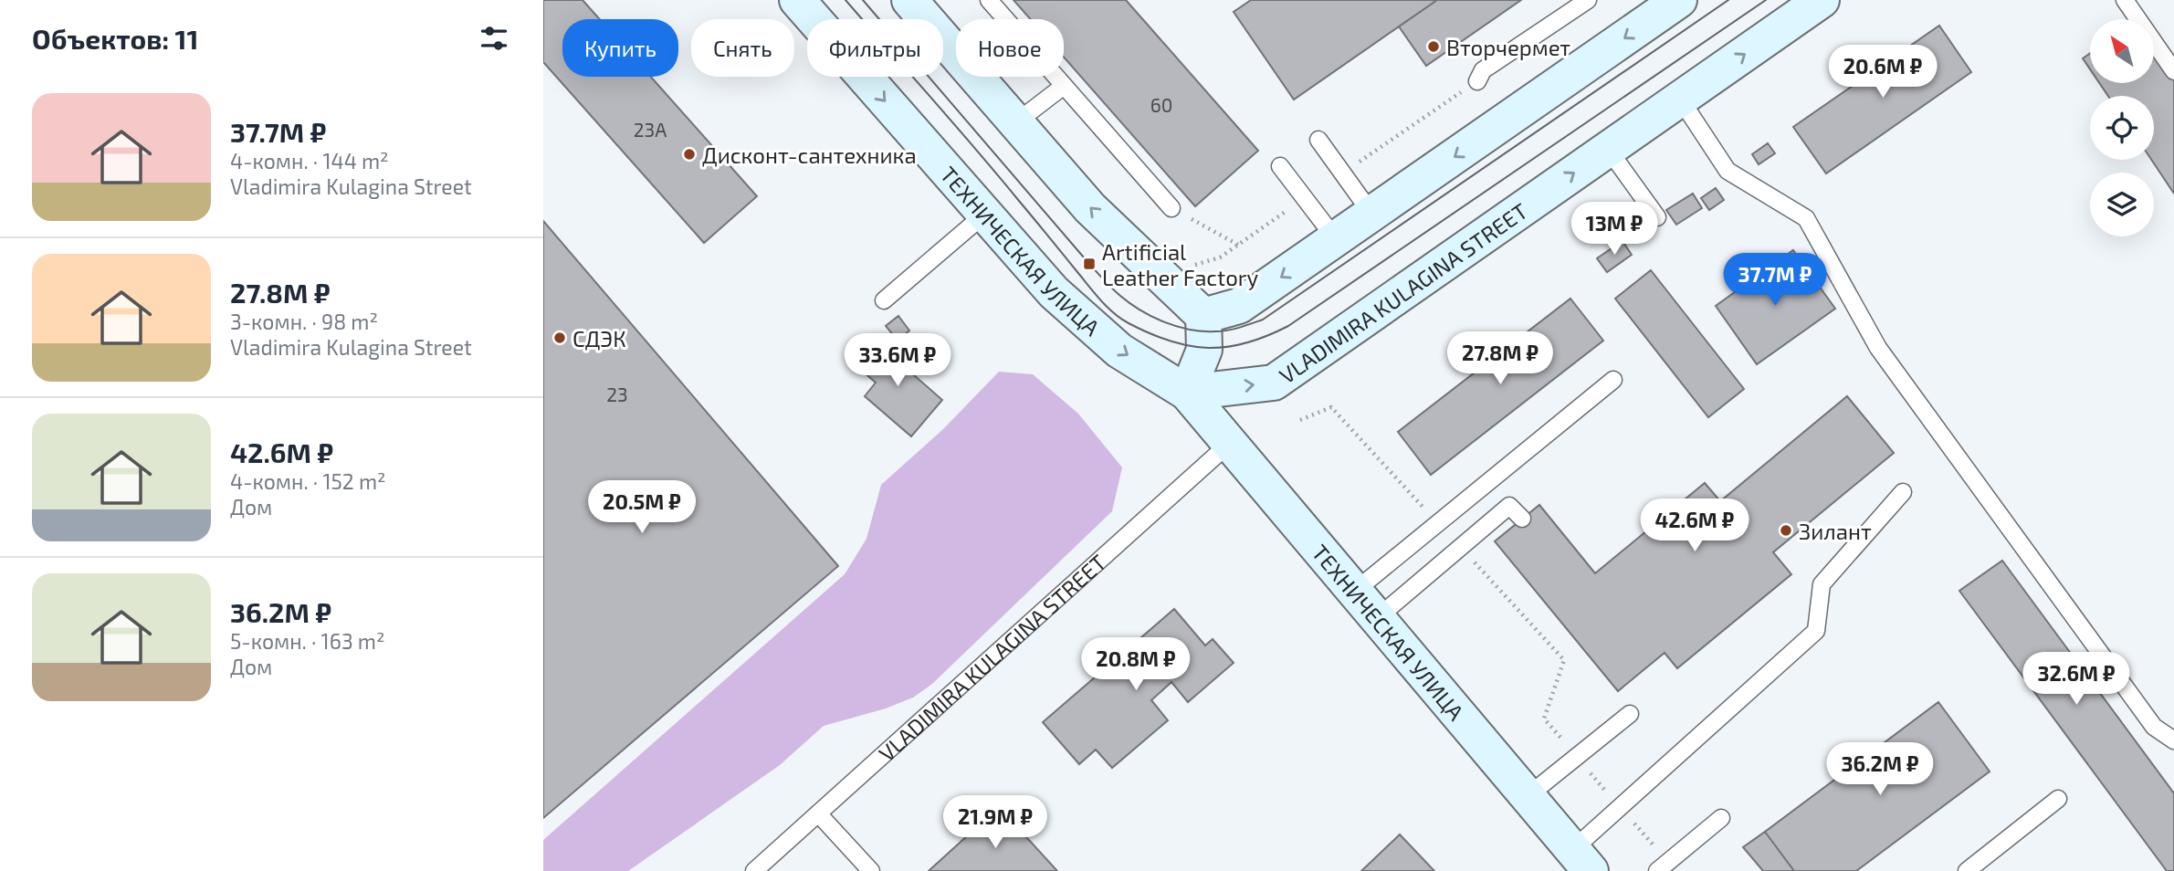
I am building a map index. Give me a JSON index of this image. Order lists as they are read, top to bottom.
{
  "streets": {
    "main road": ["ТЕХНИЧЕСКАЯ УЛИЦА", "VLADIMIRA KULAGINA STREET"]
  },
  "crossings": [
    ["ТЕХНИЧЕСКАЯ УЛИЦА", "VLADIMIRA KULAGINA STREET"]
  ],
  "places": {
    "other": [
      "Вторчермет",
      "Дисконт-сантехника",
      "СДЭК",
      "Зилант"
    ],
    "transit": ["Artificial Leather Factory"]
  },
  "house_numbers": ["60", "23А", "23"],
  "north": "top left",
  "page": {
    "heading": "Объектов: 11",
    "chip": [
      "Купить",
      "Снять",
      "Фильтры",
      "Новое"
    ],
    "price": [
      "20.6M ₽",
      "13M ₽",
      "37.7M ₽",
      "27.8M ₽",
      "33.6M ₽",
      "20.5M ₽",
      "42.6M ₽",
      "20.8M ₽",
      "32.6M ₽",
      "36.2M ₽",
      "21.9M ₽"
    ],
    "list": [
      {
        "name": "37.7M ₽",
        "note": "4-комн. · 144 m² · Vladimira Kulagina Street"
      },
      {
        "name": "27.8M ₽",
        "note": "3-комн. · 98 m² · Vladimira Kulagina Street"
      },
      {
        "name": "42.6M ₽",
        "note": "4-комн. · 152 m² · Дом"
      },
      {
        "name": "36.2M ₽",
        "note": "5-комн. · 163 m² · Дом"
      }
    ]
  }
}
